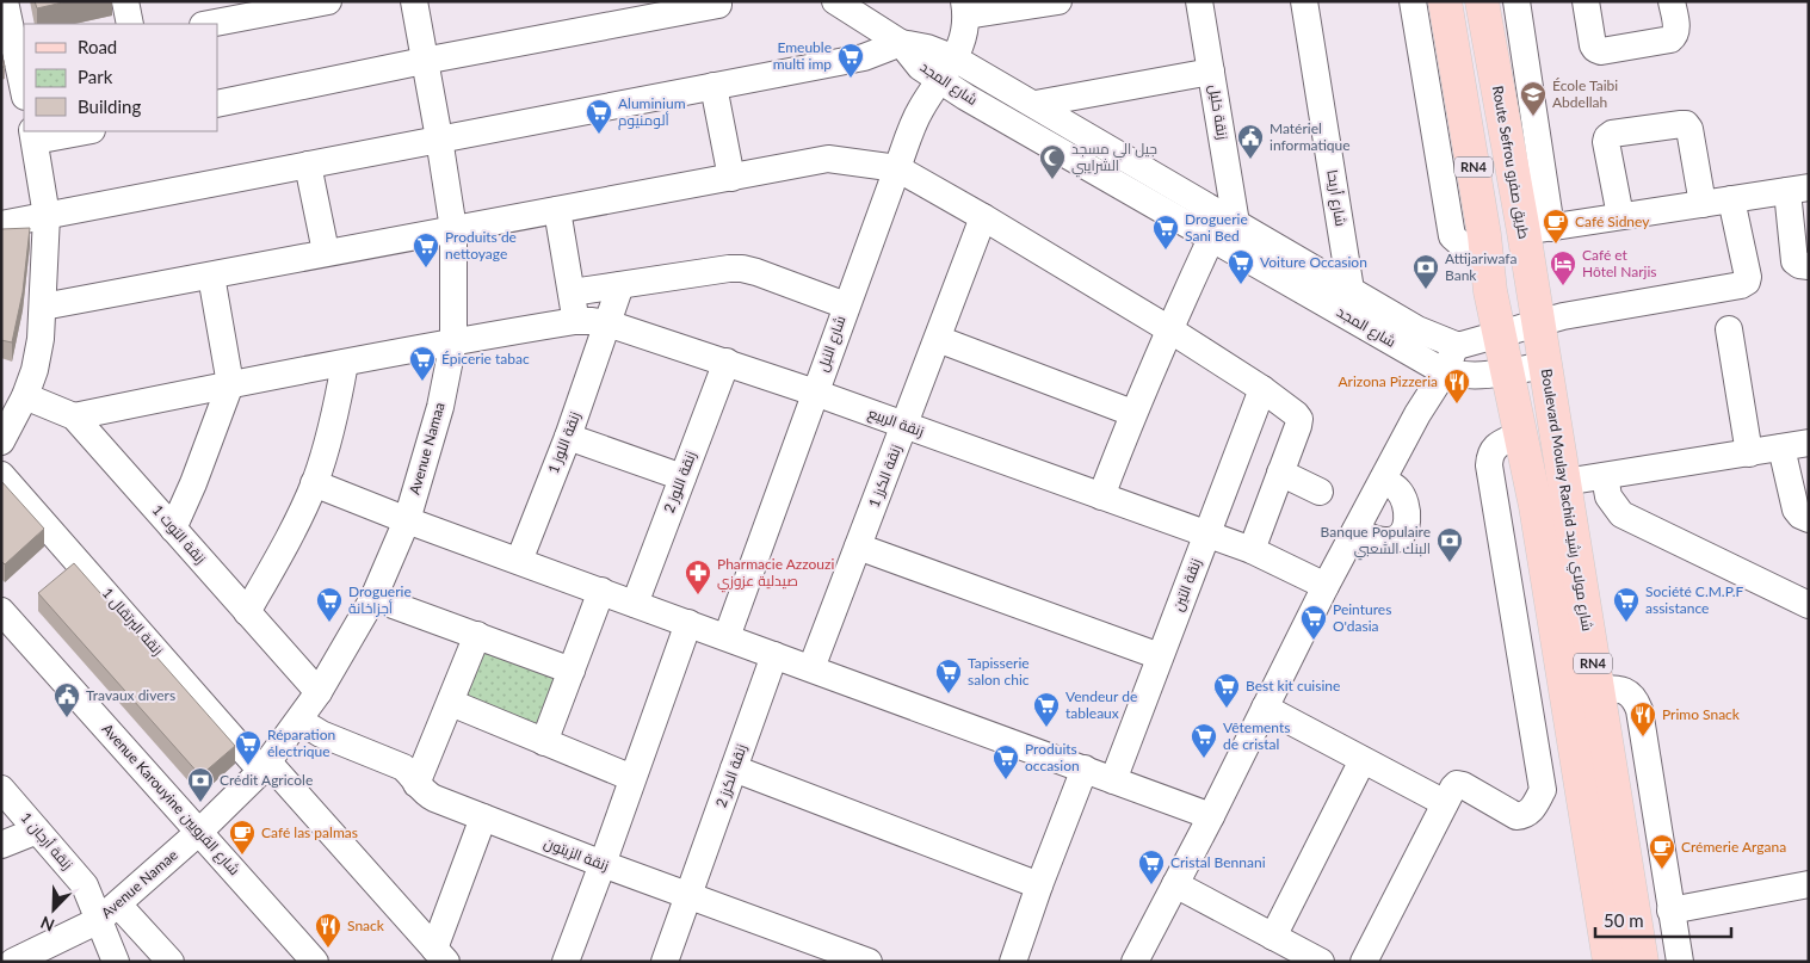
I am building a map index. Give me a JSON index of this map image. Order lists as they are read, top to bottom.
{
  "streets": {
    "main road": ["Route Sefrou طريق صفرو", "RN4", "Boulevard Moulay Rachid شارع مولاي رشيد"],
    "street": [
      "شارع المجد",
      "زنقة خليل",
      "شارع أريحا",
      "شارع النبل",
      "زنقة الربيع",
      "زنقة اللوز 1",
      "Avenue Namaa",
      "زنقة الكرز 1",
      "زنقة اللوز 2",
      "زنقة التوت 1",
      "زنقة التين",
      "زنقة البرتقال 1",
      "زنقة الكرز 2",
      "Avenue Karouyine شارع القرويين",
      "زنقة أرجان 1",
      "زنقة الزيتون",
      "Avenue Namae"
    ]
  },
  "crossings": [
    ["شارع المجد", "زنقة خليل"],
    ["شارع المجد", "RN4"],
    ["شارع المجد", "شارع أريحا"],
    ["شارع المجد", "شارع النبل"],
    ["شارع المجد", "Boulevard Moulay Rachid شارع مولاي رشيد"],
    ["Route Sefrou طريق صفرو", "Boulevard Moulay Rachid شارع مولاي رشيد"],
    ["شارع النبل", "زنقة الربيع"],
    ["زنقة الربيع", "زنقة اللوز 1"],
    ["زنقة الربيع", "Avenue Namaa"],
    ["زنقة الربيع", "زنقة الكرز 1"],
    ["زنقة الربيع", "زنقة اللوز 2"],
    ["زنقة الربيع", "زنقة التوت 1"],
    ["زنقة الربيع", "زنقة التين"],
    ["Avenue Namaa", "زنقة التوت 1"],
    ["Avenue Namaa", "زنقة البرتقال 1"],
    ["Avenue Namaa", "Avenue Karouyine شارع القرويين"],
    ["Avenue Namaa", "زنقة الزيتون"],
    ["Avenue Namaa", "Avenue Namae"],
    ["زنقة الكرز 2", "زنقة الزيتون"],
    ["Avenue Karouyine شارع القرويين", "Avenue Namae"],
    ["زنقة أرجان 1", "Avenue Namae"]
  ],
  "places": {
    "supermarket": [
      "Emeuble multi imp",
      "Aluminium ألومنيوم",
      "Droguerie Sani Bed",
      "Produits de nettoyage",
      "Voiture Occasion",
      "Épicerie tabac",
      "Droguerie أجزاخانة",
      "Société C.M.P.F assistance",
      "Peintures O'dasia",
      "Tapisserie salon chic",
      "Best kit cuisine",
      "Vendeur de tableaux",
      "Vêtements de cristal",
      "Réparation électrique",
      "Produits occasion",
      "Cristal Bennani"
    ],
    "school or university": ["École Taibi Abdellah"],
    "public building": ["Matériel informatique", "Travaux divers"],
    "mosque": ["جيل الي مسجد الشرايبي"],
    "cafe": ["Café Sidney", "Café las palmas", "Crémerie Argana"],
    "hotel": ["Café et Hôtel Narjis"],
    "bank": ["Attijariwafa Bank", "Banque Populaire البنك الشعبي", "Crédit Agricole"],
    "restaurant": ["Arizona Pizzeria", "Primo Snack", "Snack"],
    "pharmacy": ["Pharmacie Azzouzi صيدلية عزوزي"]
  },
  "legend": ["Road", "Park", "Building"],
  "scale_bar": "50 m",
  "north": "bottom left"
}
